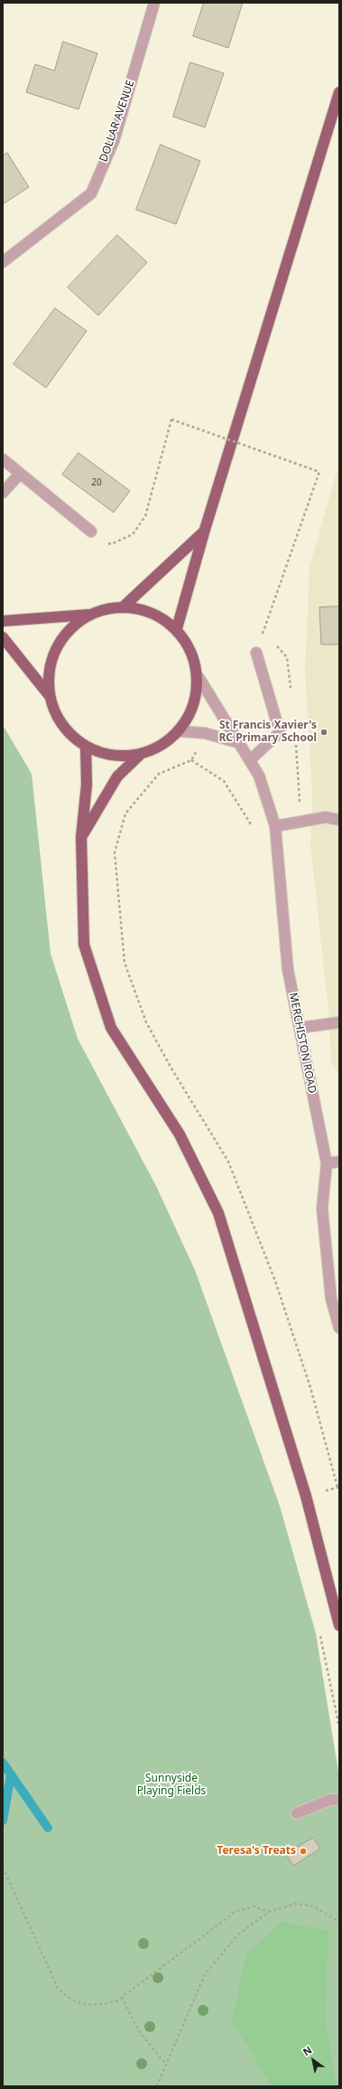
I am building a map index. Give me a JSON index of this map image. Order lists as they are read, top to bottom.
{
  "streets": {
    "street": ["DOLLAR AVENUE", "MERCHISTON ROAD"]
  },
  "parks": ["Sunnyside Playing Fields"],
  "places": ["St Francis Xavier's RC Primary School", "Teresa's Treats"],
  "house_numbers": ["20"],
  "north": "top left"
}
